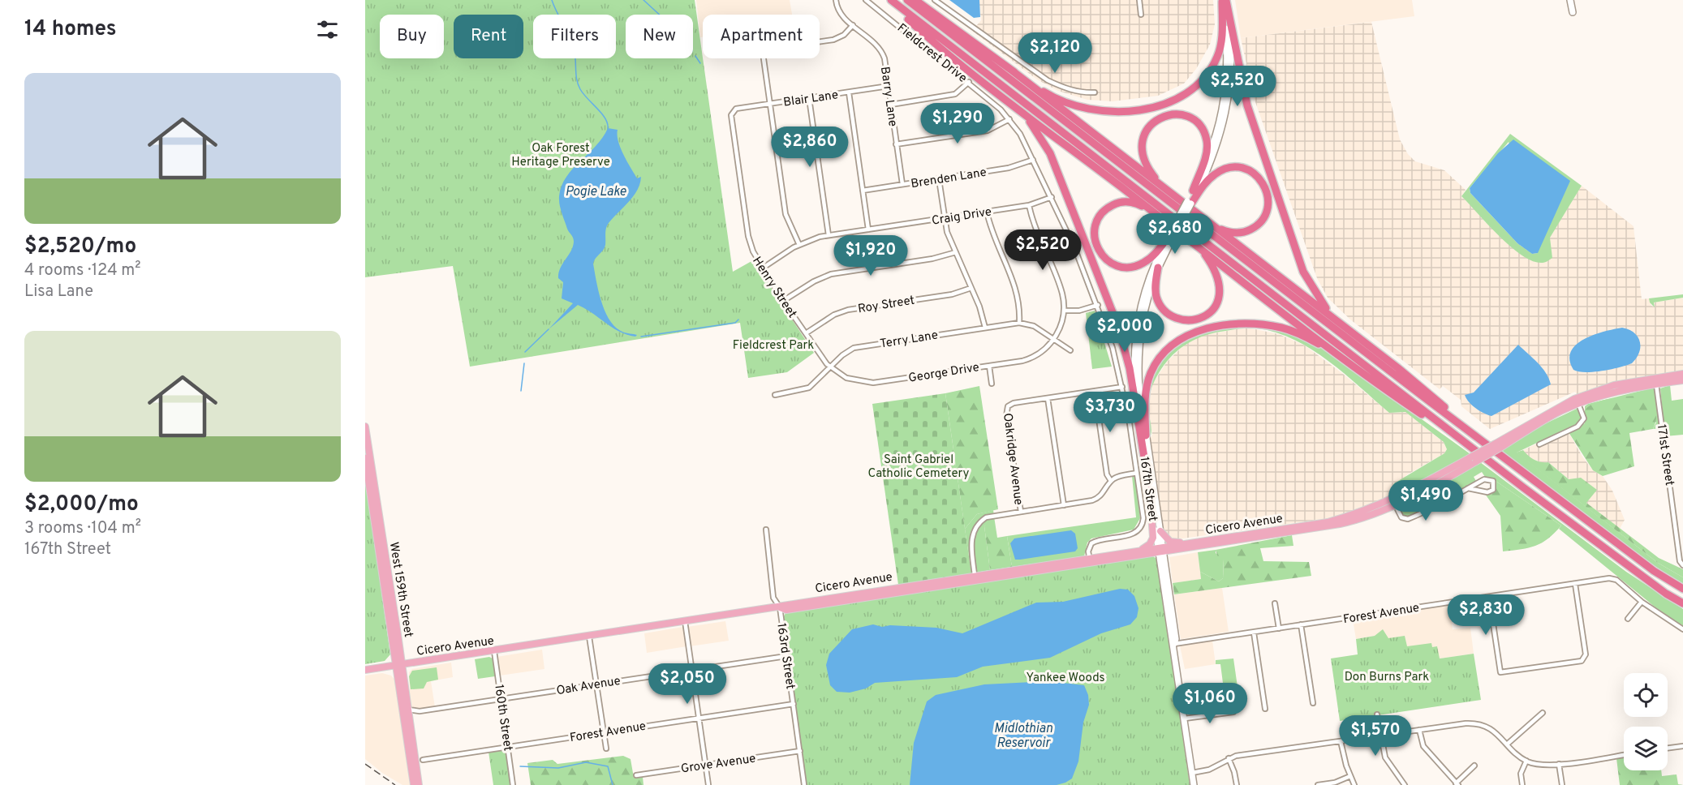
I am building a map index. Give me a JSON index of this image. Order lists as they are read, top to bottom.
{
  "streets": {
    "main road": ["167th Street", "Cicero Avenue", "West 159th Street"],
    "street": [
      "Fieldcrest Drive",
      "Barry Lane",
      "Blair Lane",
      "Brenden Lane",
      "Craig Drive",
      "Henry Street",
      "Roy Street",
      "Terry Lane",
      "George Drive",
      "171st Street",
      "Oakridge Avenue",
      "Forest Avenue",
      "163rd Street",
      "Oak Avenue",
      "160th Street",
      "Grove Avenue"
    ]
  },
  "crossings": [
    ["Fieldcrest Drive", "Brenden Lane"],
    ["Fieldcrest Drive", "Craig Drive"],
    ["Fieldcrest Drive", "Cicero Avenue"],
    ["Barry Lane", "Blair Lane"],
    ["Barry Lane", "Brenden Lane"],
    ["Blair Lane", "Henry Street"],
    ["Craig Drive", "Henry Street"],
    ["Henry Street", "Roy Street"],
    ["Henry Street", "Terry Lane"],
    ["Henry Street", "George Drive"],
    ["Terry Lane", "George Drive"],
    ["171st Street", "Cicero Avenue"],
    ["167th Street", "Cicero Avenue"],
    ["167th Street", "Forest Avenue"],
    ["Cicero Avenue", "West 159th Street"],
    ["Cicero Avenue", "163rd Street"],
    ["Cicero Avenue", "160th Street"],
    ["West 159th Street", "Oak Avenue"],
    ["Forest Avenue", "163rd Street"],
    ["Forest Avenue", "160th Street"],
    ["163rd Street", "Oak Avenue"],
    ["163rd Street", "Grove Avenue"],
    ["Oak Avenue", "160th Street"]
  ],
  "water": ["Pogie Lake", "Midlothian Reservoir"],
  "parks": [
    "Oak Forest Heritage Preserve",
    "Fieldcrest Park",
    "Saint Gabriel Catholic Cemetery",
    "Don Burns Park",
    "Yankee Woods"
  ],
  "page": {
    "heading": "14 homes",
    "chip": [
      "Buy",
      "Rent",
      "Filters",
      "New",
      "Apartment"
    ],
    "price": [
      "$2,120",
      "$2,520",
      "$1,290",
      "$2,860",
      "$2,680",
      "$2,520",
      "$1,920",
      "$2,000",
      "$3,730",
      "$1,490",
      "$2,830",
      "$2,050",
      "$1,060",
      "$1,570"
    ],
    "list": [
      {
        "name": "$2,520/mo",
        "note": "4 rooms · 124 m² · Lisa Lane"
      },
      {
        "name": "$2,000/mo",
        "note": "3 rooms · 104 m² · 167th Street"
      }
    ]
  }
}
